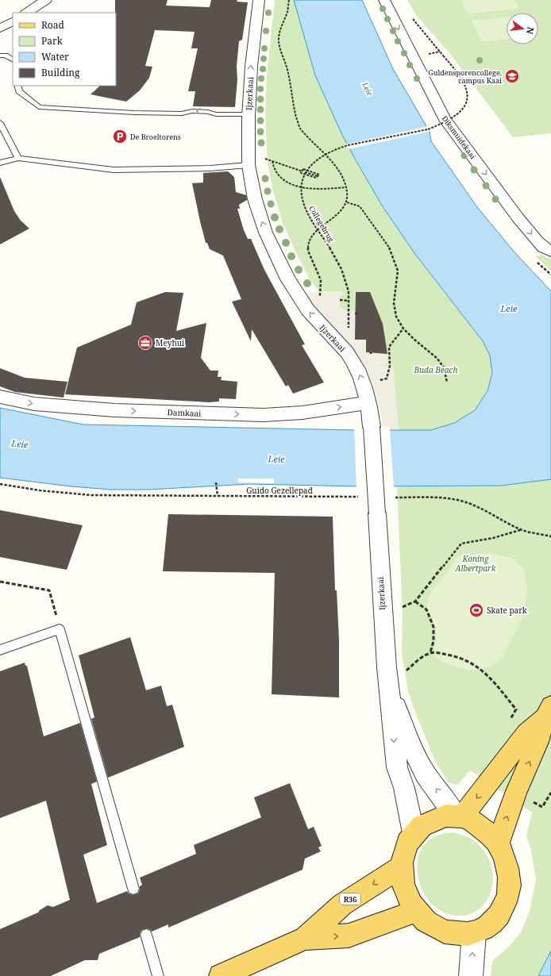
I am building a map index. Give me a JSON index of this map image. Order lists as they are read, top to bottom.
{
  "streets": {
    "main road": ["R36"],
    "street": ["Ijzerkaai", "Diksmuidekaai", "Damkaai"],
    "path": ["Collegebrug", "Guido Gezellepad"]
  },
  "crossings": [
    ["Ijzerkaai", "Damkaai"],
    ["Ijzerkaai", "R36"]
  ],
  "one_way": ["Diksmuidekaai", "Damkaai"],
  "water": ["Leie"],
  "parks": ["Buda Beach", "Koning Albertpark"],
  "places": {
    "school or university": ["Guldensporencollege, campus Kaai"],
    "parking": ["De Broeltorens"],
    "office": ["Meyhui"],
    "sports": ["Skate park"]
  },
  "legend": [
    "Road",
    "Park",
    "Water",
    "Building"
  ],
  "north": "right"
}
